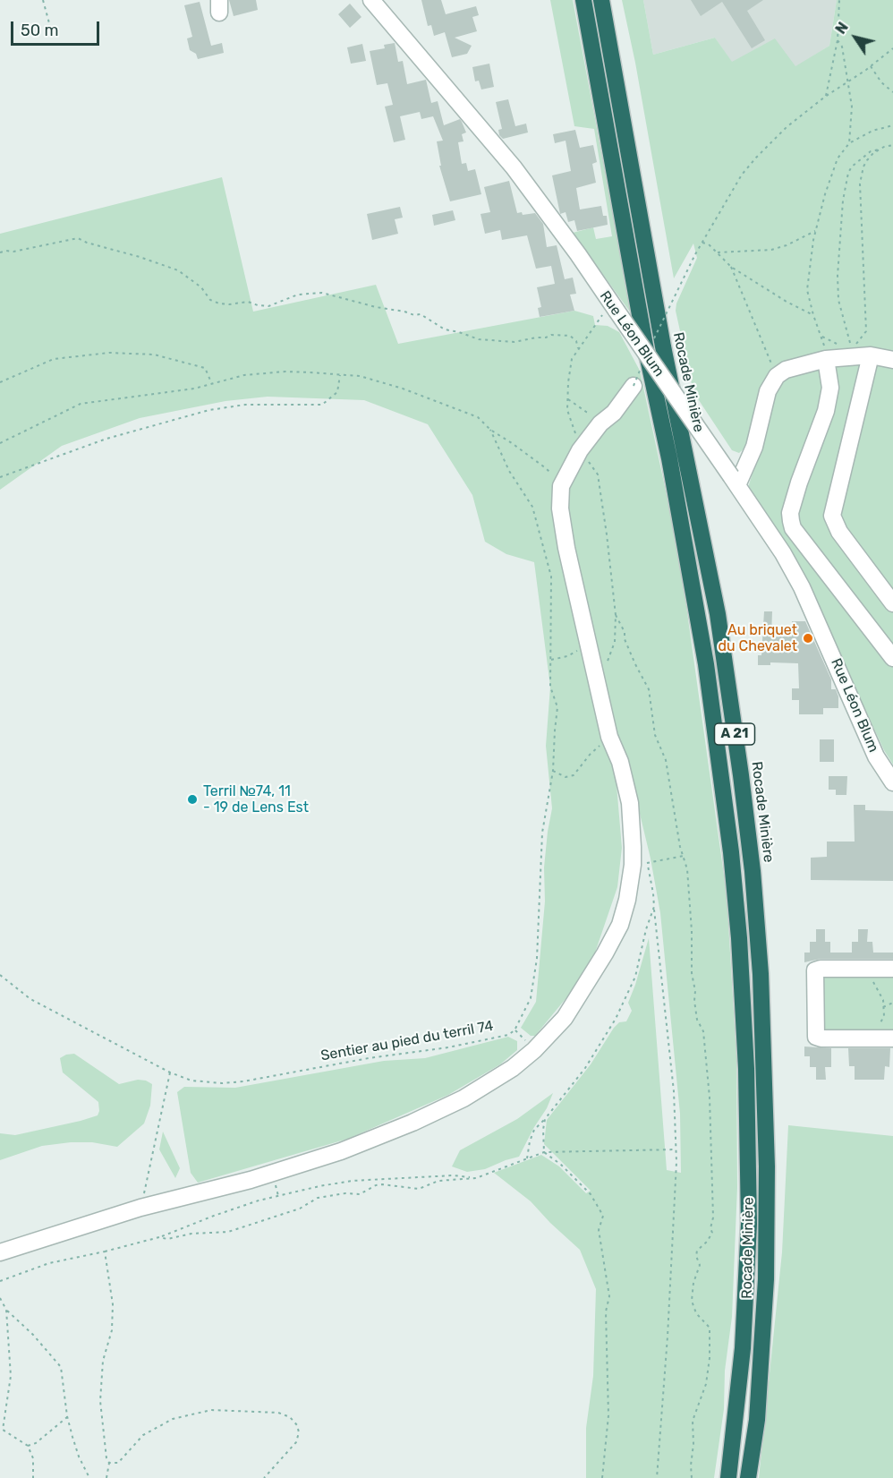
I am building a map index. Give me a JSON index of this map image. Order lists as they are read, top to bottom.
{
  "streets": {
    "highway": ["Rocade Minière", "A 21"],
    "street": ["Rue Léon Blum"],
    "path": ["Sentier au pied du terril 74"]
  },
  "places": ["Au briquet du Chevalet", "Terril №74, 11 - 19 de Lens Est"],
  "scale_bar": "50 m",
  "north": "top left"
}
